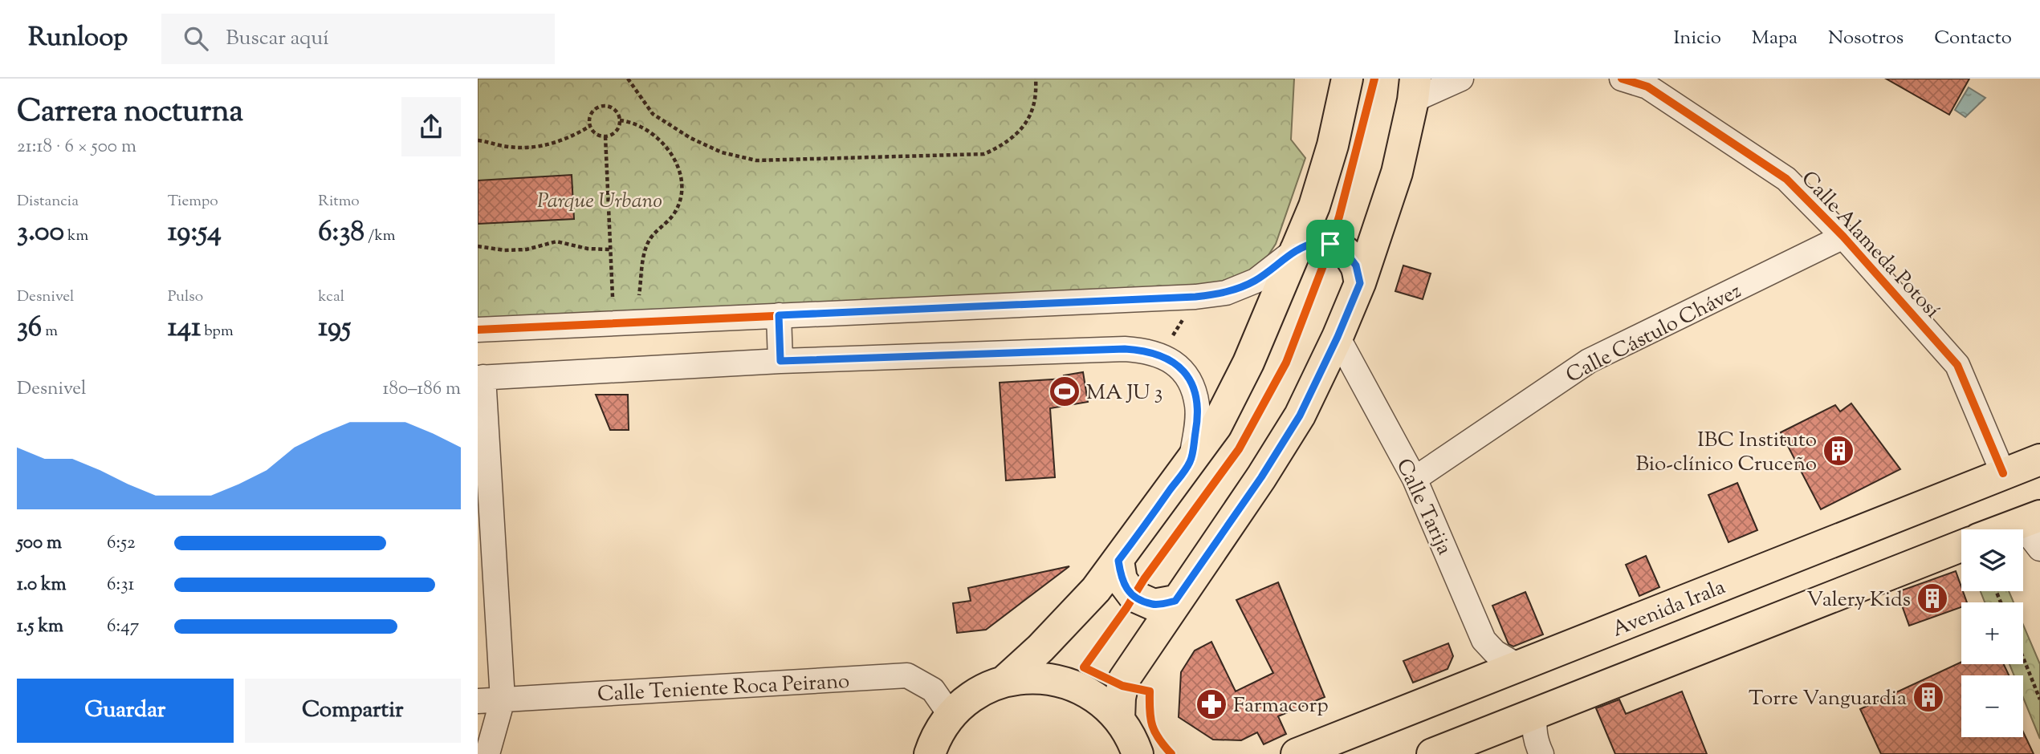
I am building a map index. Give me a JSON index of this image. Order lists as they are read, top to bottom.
{
  "streets": {
    "main road": ["Avenida Irala"],
    "street": [
      "Calle Alameda Potosí",
      "Calle Cástulo Chávez",
      "Calle Tarija",
      "Calle Teniente Roca Peirano"
    ]
  },
  "crossings": [
    ["Calle Alameda Potosí", "Calle Cástulo Chávez"],
    ["Calle Alameda Potosí", "Avenida Irala"],
    ["Calle Cástulo Chávez", "Calle Tarija"],
    ["Calle Tarija", "Avenida Irala"]
  ],
  "parks": ["Parque Urbano"],
  "places": {
    "sports": ["MA JU 3"],
    "building": ["IBC Instituto Bio-clínico Cruceño", "Valery Kids", "Torre Vanguardia"],
    "pharmacy": ["Farmacorp"]
  },
  "page": {
    "header": "Runloop",
    "search": "Buscar aquí",
    "nav": [
      "Inicio",
      "Mapa",
      "Nosotros",
      "Contacto"
    ],
    "heading": ["Carrera nocturna", "21:18 · 6 × 500 m"],
    "stats": [
      ["Distancia", "3.00 km"],
      ["Tiempo", "19:54"],
      ["Ritmo", "6:38 /km"],
      ["Desnivel", "36 m"],
      ["Pulso", "141 bpm"],
      ["kcal", "195"]
    ],
    "chart": ["Desnivel", "180–186 m"],
    "list": [
      {
        "name": "500 m",
        "note": "6:52"
      },
      {
        "name": "1.0 km",
        "note": "6:31"
      },
      {
        "name": "1.5 km",
        "note": "6:47"
      }
    ],
    "map_buttons": ["+", "−"],
    "buttons": ["Guardar", "Compartir"]
  }
}
